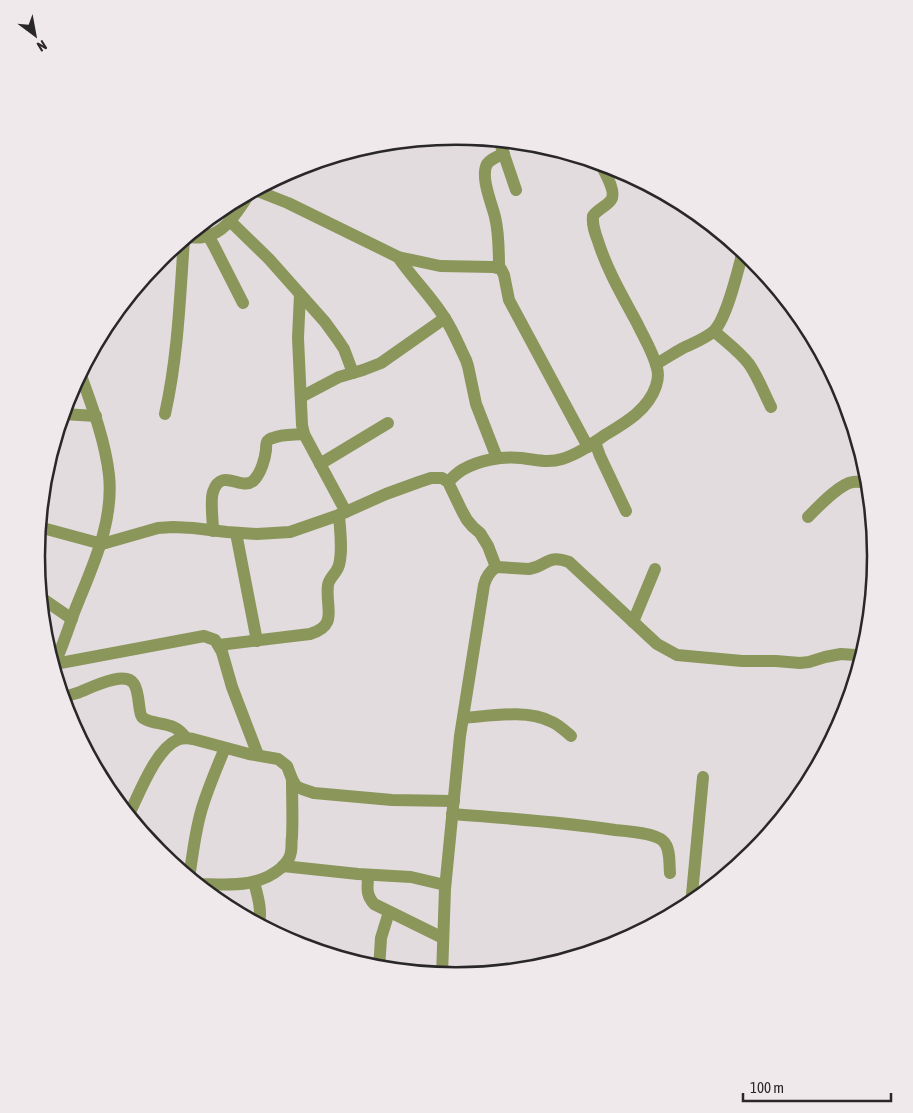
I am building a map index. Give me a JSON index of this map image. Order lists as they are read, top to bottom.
{
  "scale_bar": "100 m",
  "north": "bottom right"
}
